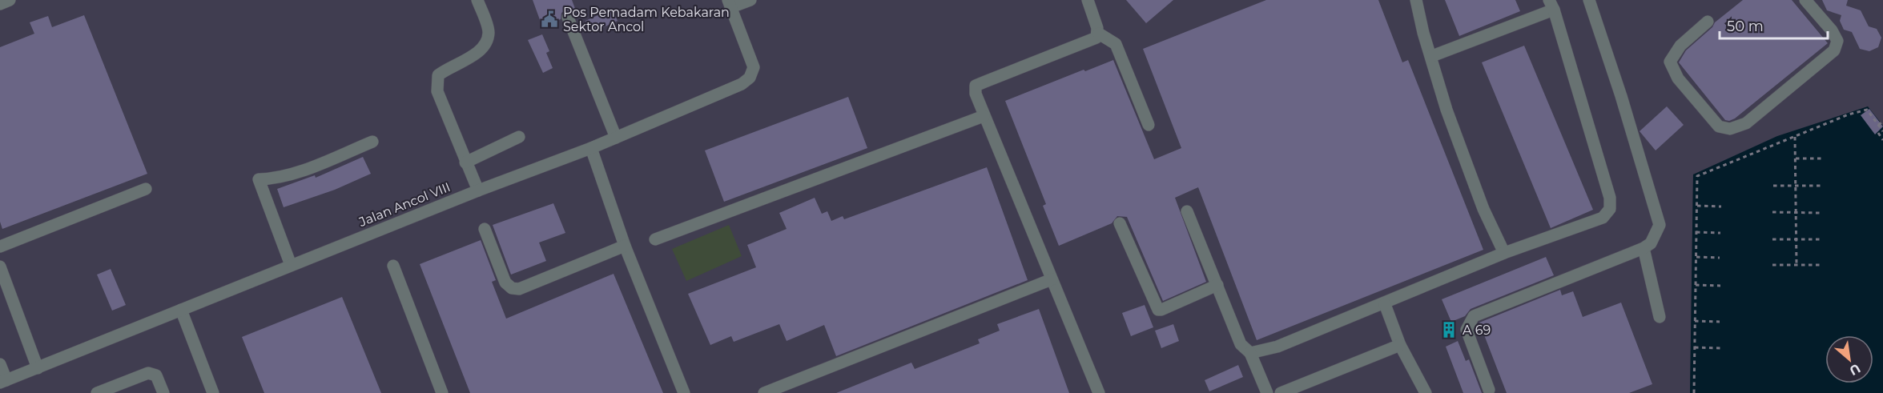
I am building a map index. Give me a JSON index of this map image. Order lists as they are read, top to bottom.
{
  "streets": {
    "street": ["Jalan Ancol VIII"]
  },
  "places": {
    "public building": ["Pos Pemadam Kebakaran Sektor Ancol"],
    "building": ["A 69"]
  },
  "scale_bar": "50 m",
  "north": "bottom right"
}
